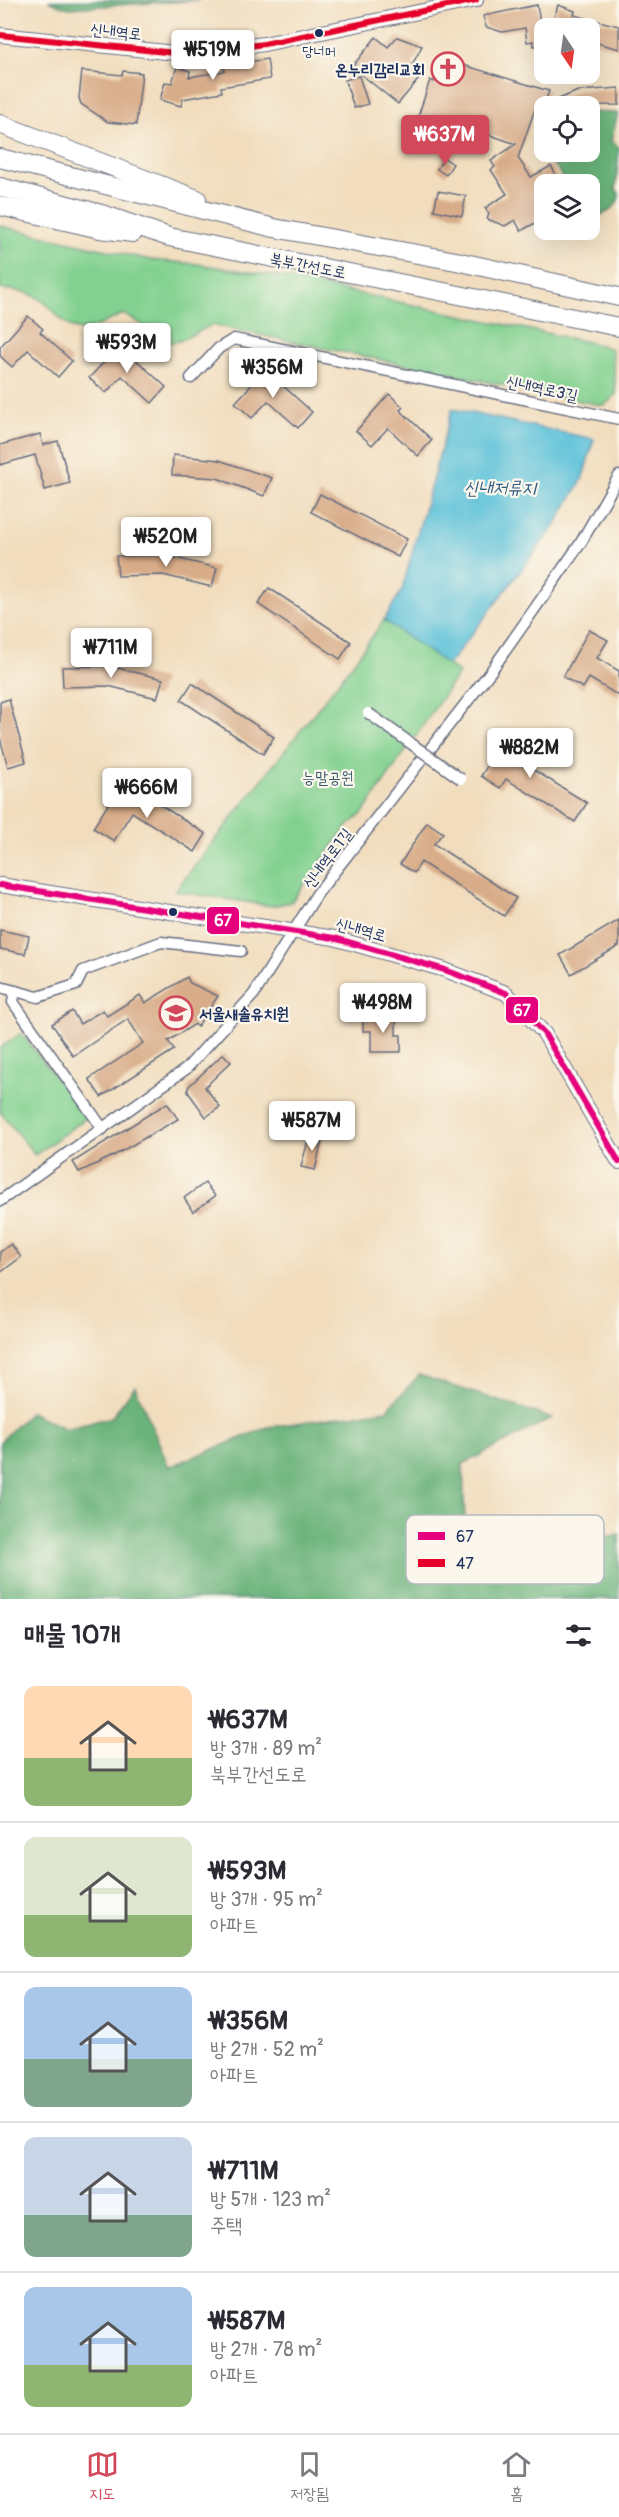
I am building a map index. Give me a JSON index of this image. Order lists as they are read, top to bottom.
{
  "streets": {
    "highway": ["북부간선도로"],
    "street": ["신내역로", "신내역로3길", "신내역로1길"]
  },
  "crossings": [
    ["신내역로", "신내역로1길"]
  ],
  "water": ["신내저류지"],
  "parks": ["능말공원"],
  "places": {
    "other": ["당너머"],
    "church": ["온누리감리교회"],
    "school or university": ["서울새솔유치원"]
  },
  "lines": ["transit line 47", "transit line 67"],
  "legend": ["67", "47"],
  "north": "bottom",
  "page": {
    "price": [
      "₩519M",
      "₩637M",
      "₩593M",
      "₩356M",
      "₩520M",
      "₩711M",
      "₩882M",
      "₩666M",
      "₩498M",
      "₩587M"
    ],
    "heading": "매물 10개",
    "list": [
      {
        "name": "₩637M",
        "note": "방 3개 · 89 m² · 북부간선도로"
      },
      {
        "name": "₩593M",
        "note": "방 3개 · 95 m² · 아파트"
      },
      {
        "name": "₩356M",
        "note": "방 2개 · 52 m² · 아파트"
      },
      {
        "name": "₩711M",
        "note": "방 5개 · 123 m² · 주택"
      },
      {
        "name": "₩587M",
        "note": "방 2개 · 78 m² · 아파트"
      }
    ],
    "tabs": ["지도", "저장됨", "홈"]
  }
}
